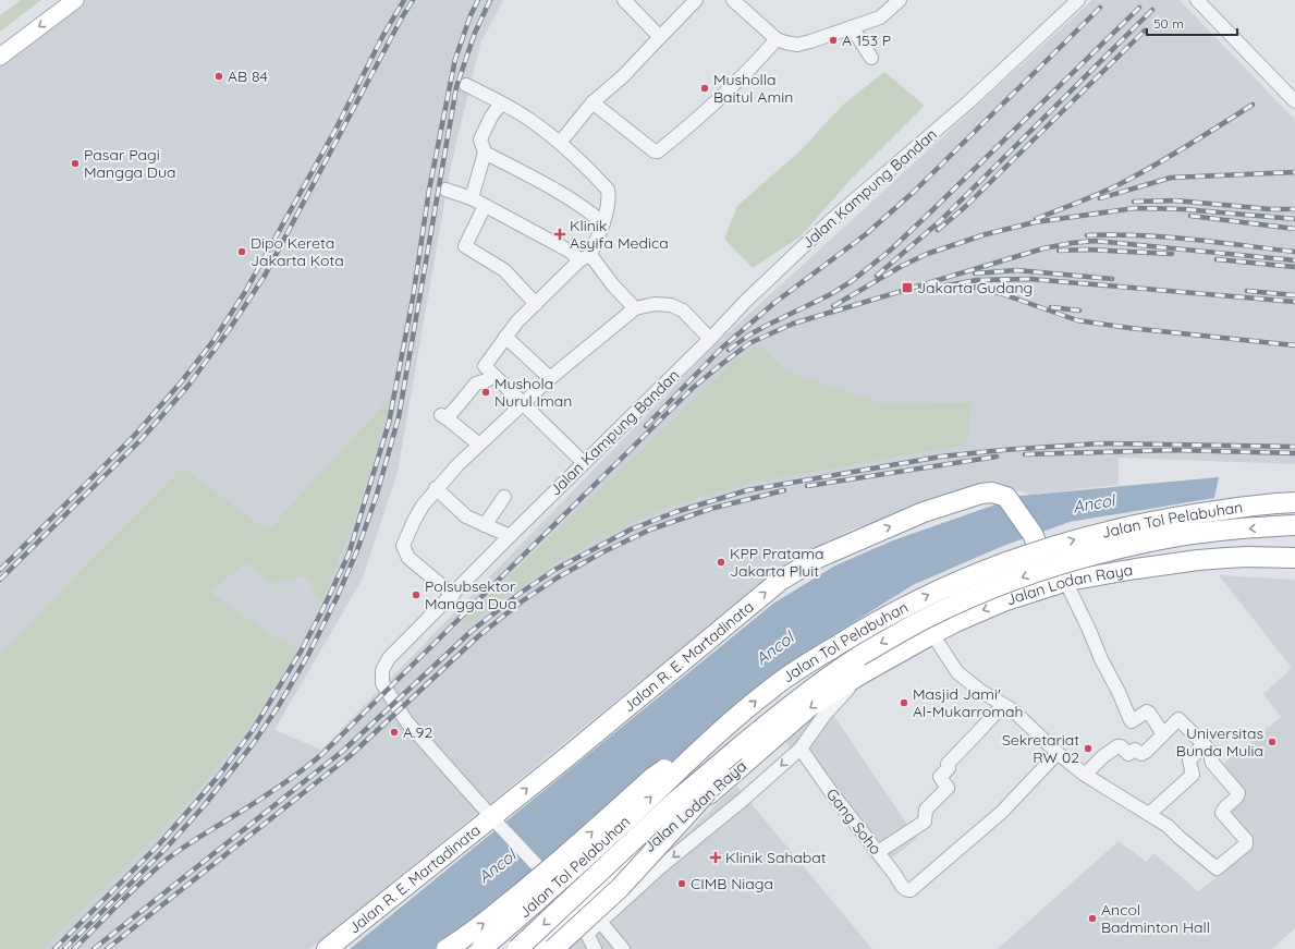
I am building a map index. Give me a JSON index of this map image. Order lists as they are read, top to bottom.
{
  "streets": {
    "highway": ["Jalan Tol Pelabuhan", "Jalan Lodan Raya", "Jalan R. E. Martadinata"],
    "street": ["Jalan Kampung Bandan", "Gang Soho"]
  },
  "crossings": [
    ["Jalan Kampung Bandan", "Jalan Lodan Raya"],
    ["Jalan Kampung Bandan", "Jalan R. E. Martadinata"],
    ["Jalan Lodan Raya", "Jalan R. E. Martadinata"],
    ["Jalan Lodan Raya", "Gang Soho"]
  ],
  "water": ["Ancol"],
  "places": {
    "other": [
      "A 153 P",
      "AB 84",
      "Musholla Baitul Amin",
      "Pasar Pagi Mangga Dua",
      "Dipo Kereta Jakarta Kota",
      "Mushola Nurul Iman",
      "KPP Pratama Jakarta Pluit",
      "Polsubsektor Mangga Dua",
      "Masjid Jami' Al-Mukarromah",
      "A.92",
      "Universitas Bunda Mulia",
      "Sekretariat RW 02",
      "CIMB Niaga",
      "Ancol Badminton Hall"
    ],
    "health": ["Klinik Asyifa Medica", "Klinik Sahabat"],
    "transit": ["Jakarta Gudang"]
  },
  "scale_bar": "50 m"
}
